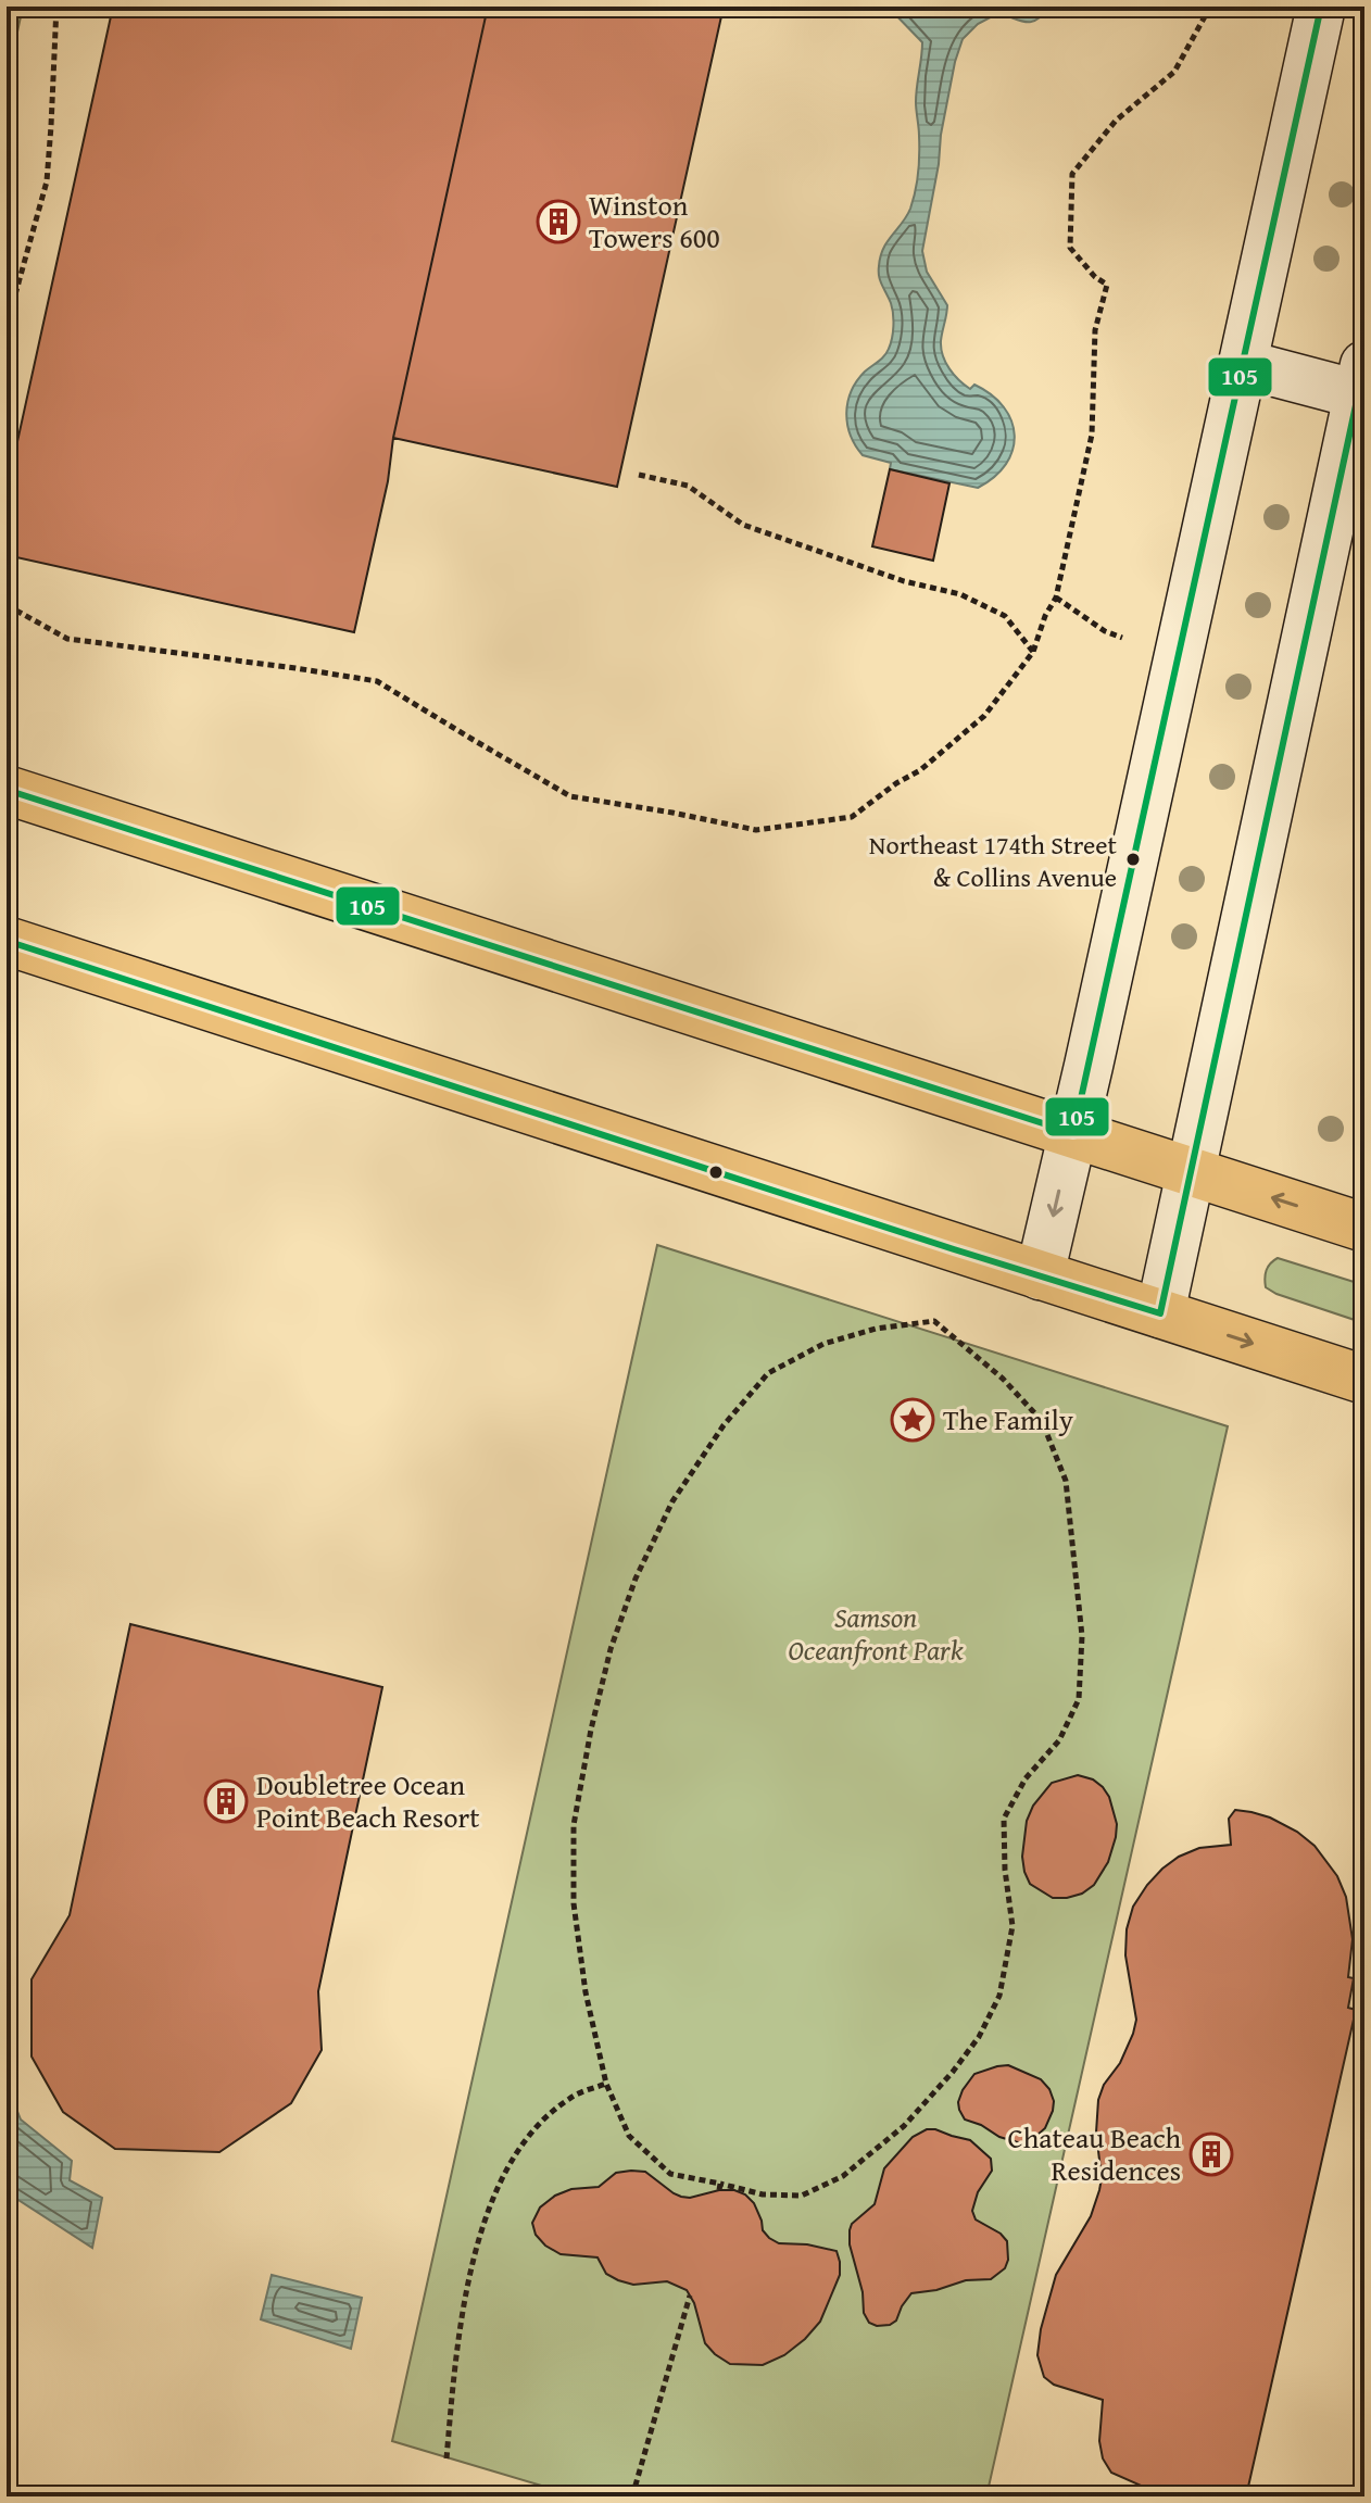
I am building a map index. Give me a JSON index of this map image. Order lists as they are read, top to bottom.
{
  "parks": ["Samson Oceanfront Park"],
  "places": {
    "building": ["Winston Towers 600", "Doubletree Ocean Point Beach Resort", "Chateau Beach Residences"],
    "other": ["Northeast 174th Street & Collins Avenue"],
    "place": ["The Family"]
  },
  "lines": ["transit line 105"]
}
